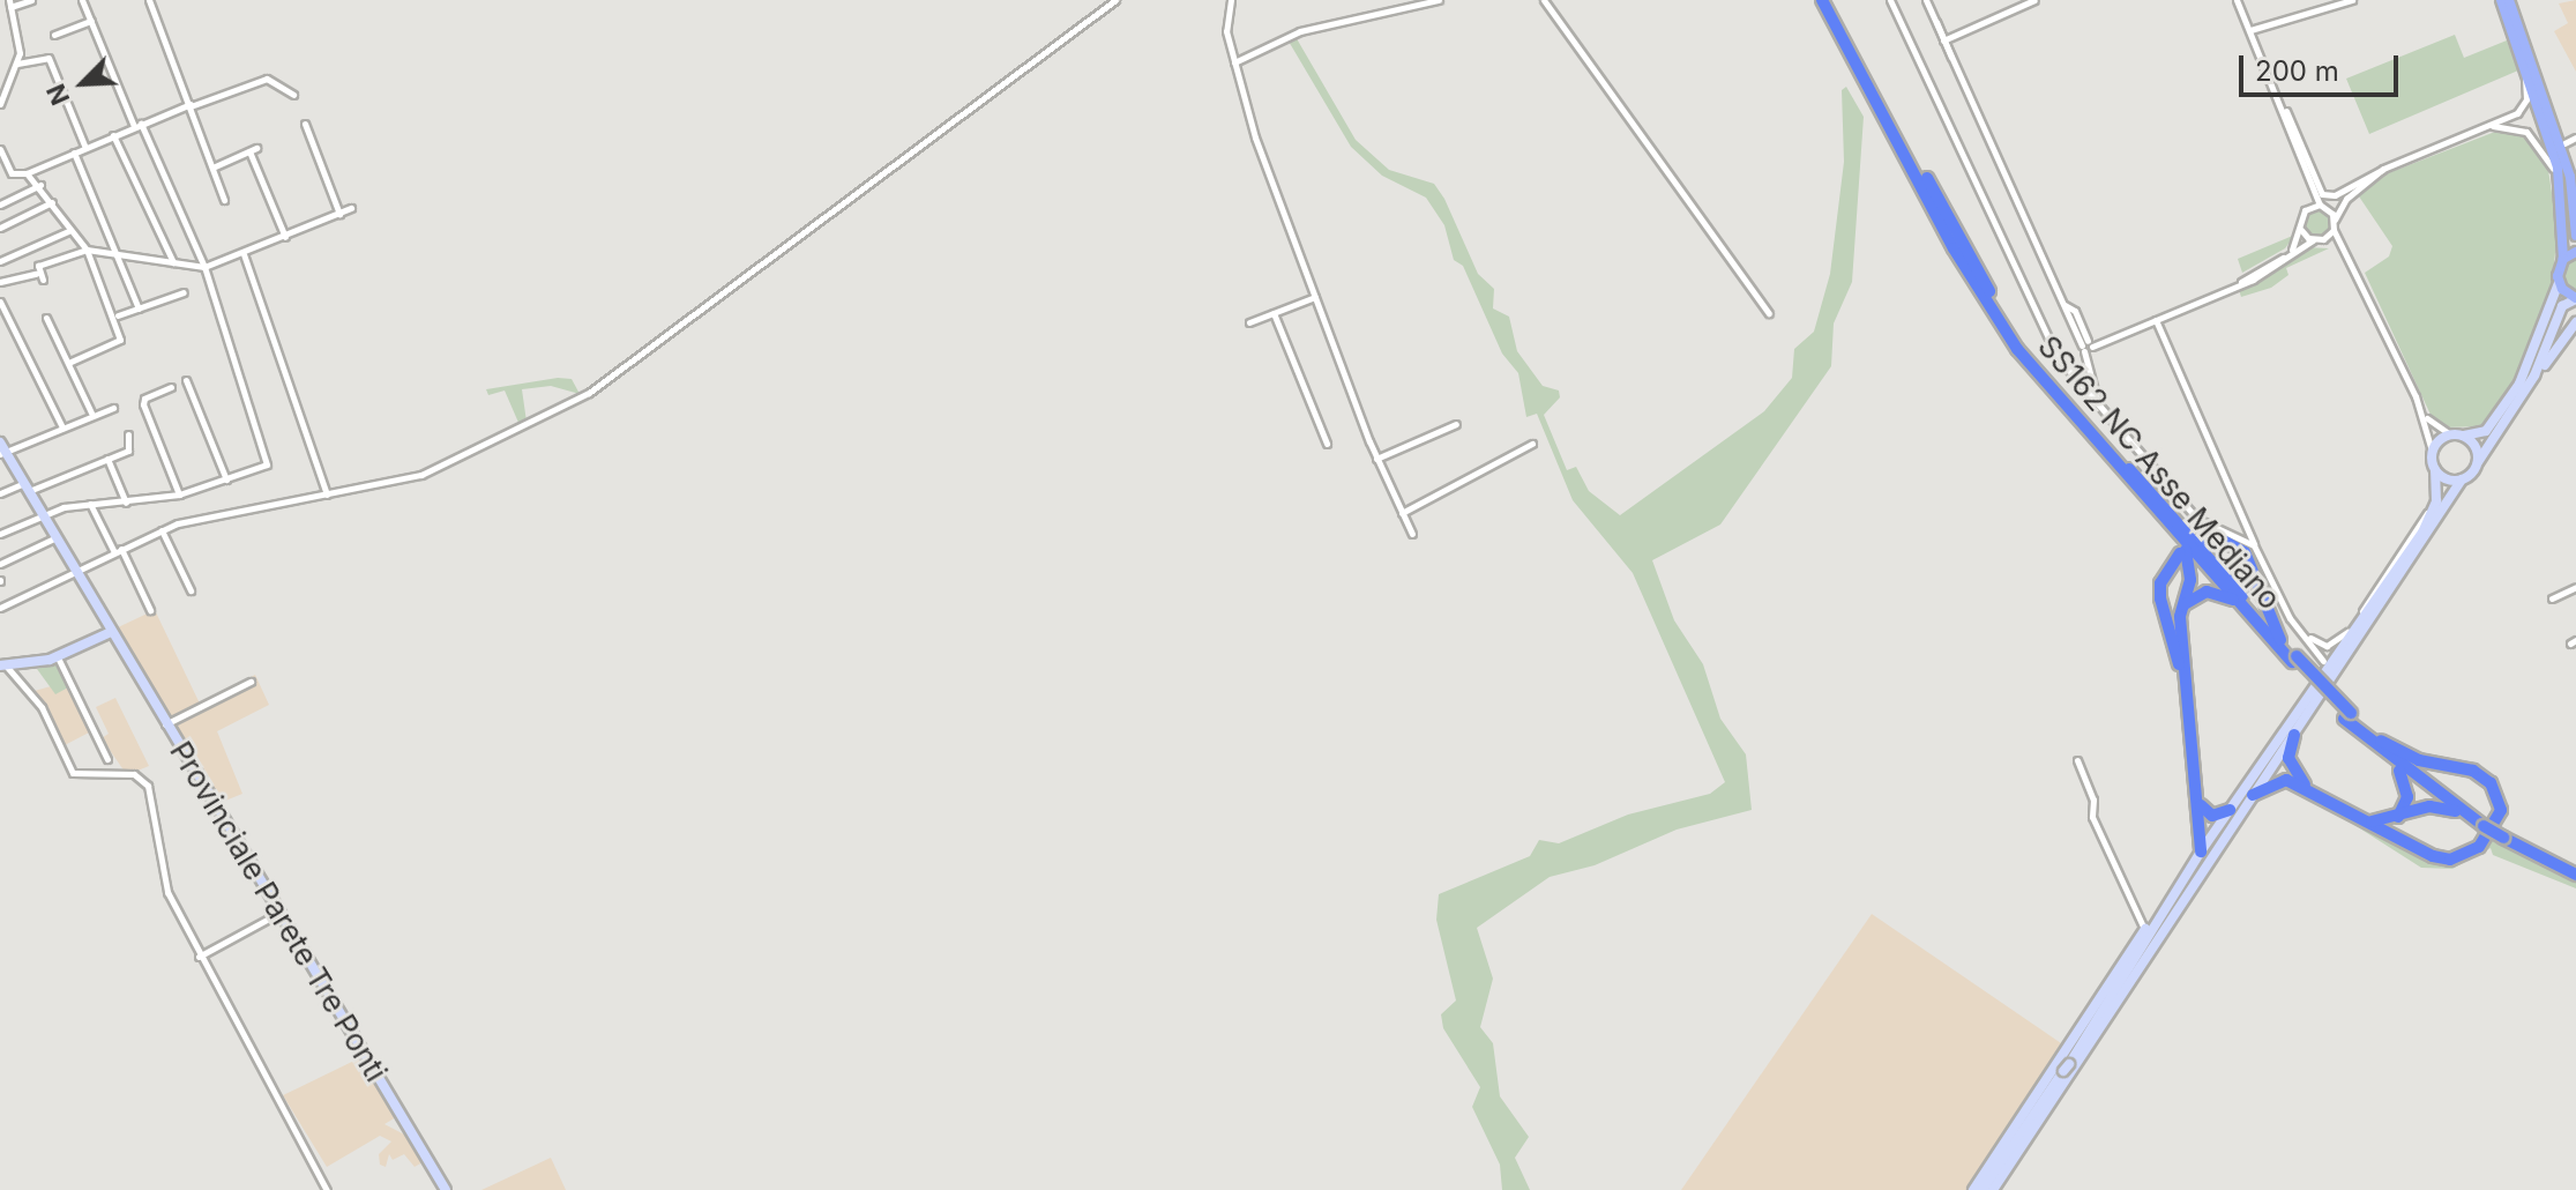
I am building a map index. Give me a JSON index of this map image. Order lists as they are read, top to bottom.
{
  "streets": {
    "highway": ["SS162 NC Asse Mediano"],
    "main road": ["Provinciale Parete Tre Ponti"]
  },
  "scale_bar": "200 m",
  "north": "bottom left"
}
